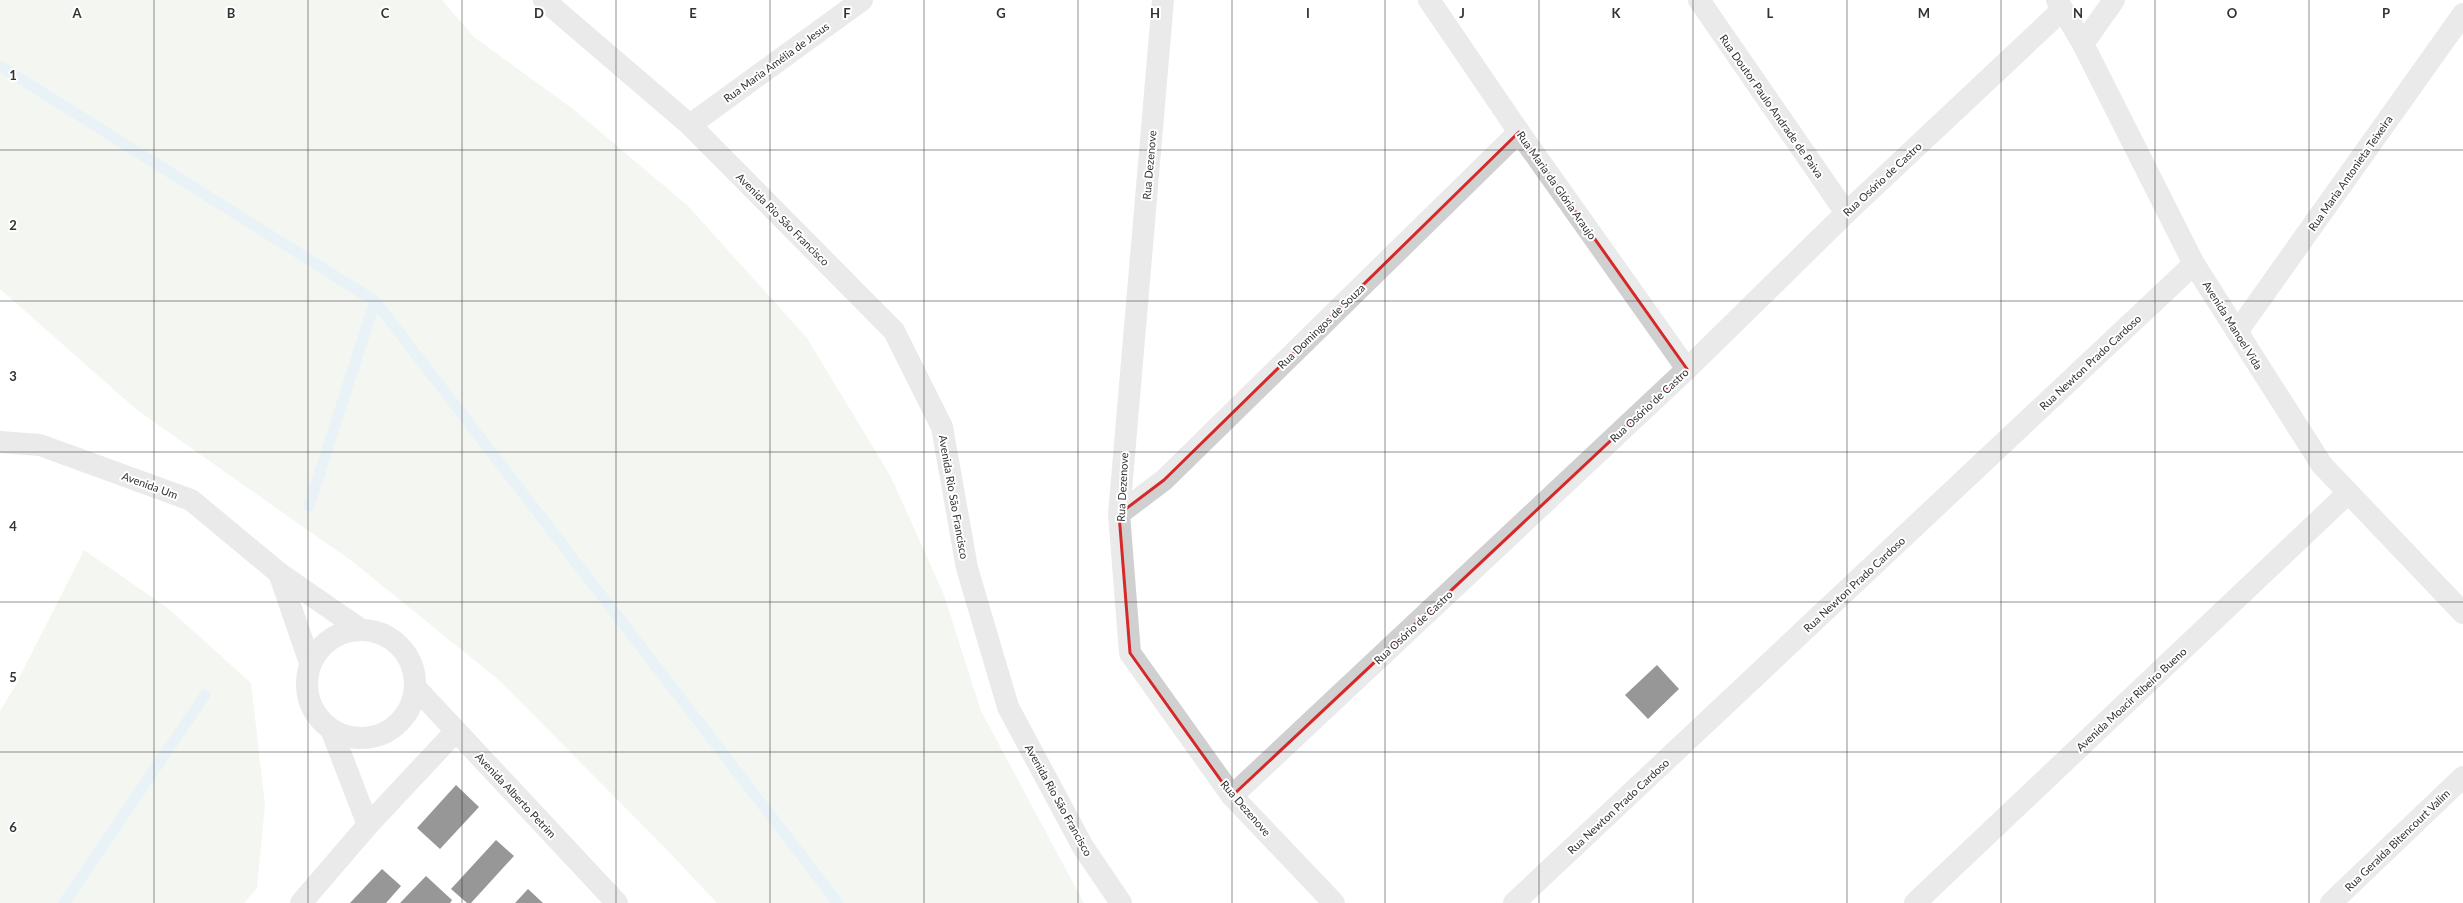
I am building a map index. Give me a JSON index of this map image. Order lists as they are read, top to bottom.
{
  "streets": {
    "street": [
      "Rua Maria Amélia de Jesus",
      "Rua Doutor Paulo Andrade de Paiva",
      "Rua Dezenove",
      "Rua Maria Antonieta Teixeira",
      "Rua Osório de Castro",
      "Rua Maria da Glória Araujo",
      "Avenida Rio São Francisco",
      "Avenida Manoel Vida",
      "Rua Domingos de Souza",
      "Rua Newton Prado Cardoso",
      "Avenida Um",
      "Avenida Moacir Ribeiro Bueno",
      "Avenida Alberto Petrim",
      "Rua Geralda Bitencourt Valim"
    ]
  },
  "crossings": [
    ["Rua Maria Amélia de Jesus", "Avenida Rio São Francisco"],
    ["Rua Doutor Paulo Andrade de Paiva", "Rua Osório de Castro"],
    ["Rua Dezenove", "Rua Osório de Castro"],
    ["Rua Dezenove", "Rua Domingos de Souza"],
    ["Rua Maria Antonieta Teixeira", "Avenida Manoel Vida"],
    ["Rua Osório de Castro", "Rua Maria da Glória Araujo"],
    ["Rua Osório de Castro", "Avenida Manoel Vida"],
    ["Rua Maria da Glória Araujo", "Rua Domingos de Souza"],
    ["Avenida Manoel Vida", "Rua Newton Prado Cardoso"],
    ["Avenida Manoel Vida", "Avenida Moacir Ribeiro Bueno"],
    ["Avenida Um", "Avenida Alberto Petrim"]
  ],
  "grid": {
    "columns": [
      "A",
      "B",
      "C",
      "D",
      "E",
      "F",
      "G",
      "H",
      "I",
      "J",
      "K",
      "L",
      "M",
      "N",
      "O",
      "P"
    ],
    "rows": [
      "1",
      "2",
      "3",
      "4",
      "5",
      "6"
    ]
  }
}
